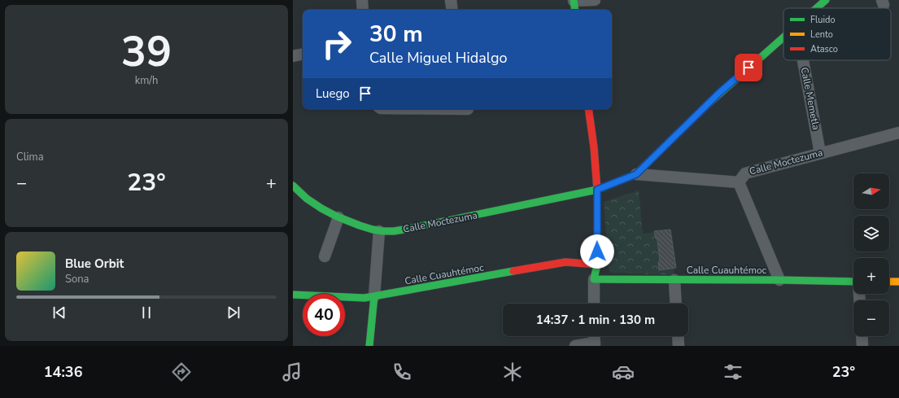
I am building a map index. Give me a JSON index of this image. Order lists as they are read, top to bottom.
{
  "streets": {
    "street": ["Calle Memetla", "Calle Moctezuma", "Calle Cuauhtémoc"]
  },
  "crossings": [
    ["Calle Memetla", "Calle Moctezuma"]
  ],
  "legend": ["Fluido", "Lento", "Atasco"],
  "north": "right",
  "page": {
    "tile": [
      ["39", "km/h"],
      "Clima"
    ],
    "turn": ["30 m", "Calle Miguel Hidalgo"],
    "then": "Luego",
    "heat": ["−", "23°", "+"],
    "map_buttons": ["+", "−"],
    "song": ["Blue Orbit", "Sona"],
    "limit": "40",
    "trip": "14:37 · 1 min · 130 m",
    "tabs": ["14:36", "23°"]
  }
}
